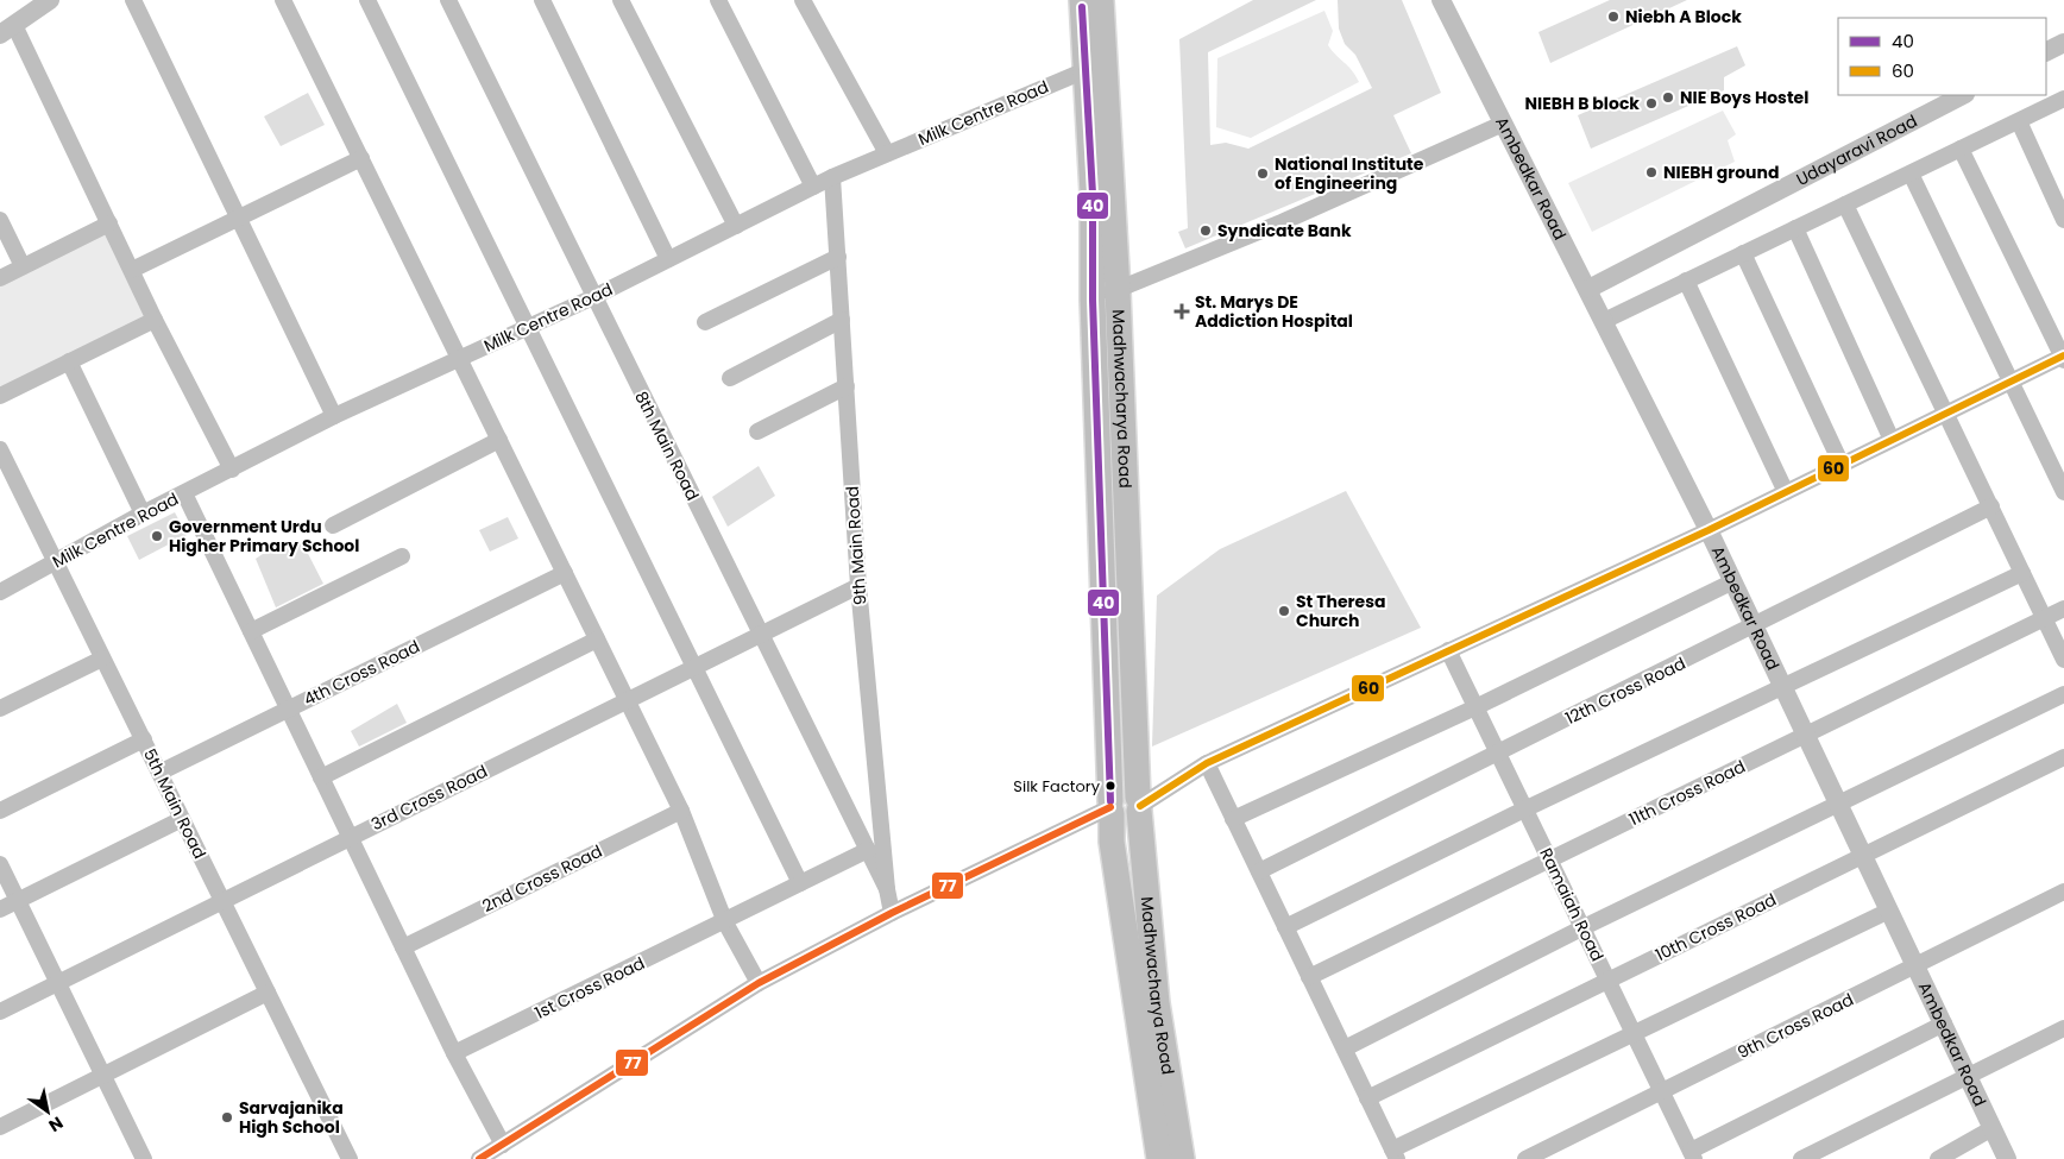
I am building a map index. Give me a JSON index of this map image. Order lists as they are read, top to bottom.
{
  "streets": {
    "main road": ["Madhwacharya Road"],
    "street": [
      "Milk Centre Road",
      "Udayaravi Road",
      "Ambedkar Road",
      "8th Main Road",
      "9th Main Road",
      "4th Cross Road",
      "12th Cross Road",
      "11th Cross Road",
      "3rd Cross Road",
      "5th Main Road",
      "2nd Cross Road",
      "Ramaiah Road",
      "10th Cross Road",
      "1st Cross Road",
      "9th Cross Road"
    ]
  },
  "crossings": [
    ["Milk Centre Road", "Madhwacharya Road"],
    ["Milk Centre Road", "8th Main Road"],
    ["Milk Centre Road", "9th Main Road"],
    ["Milk Centre Road", "5th Main Road"],
    ["Udayaravi Road", "Ambedkar Road"],
    ["Ambedkar Road", "12th Cross Road"],
    ["Ambedkar Road", "11th Cross Road"],
    ["Ambedkar Road", "10th Cross Road"],
    ["Ambedkar Road", "9th Cross Road"],
    ["8th Main Road", "9th Main Road"],
    ["8th Main Road", "3rd Cross Road"],
    ["8th Main Road", "1st Cross Road"],
    ["9th Main Road", "3rd Cross Road"],
    ["4th Cross Road", "5th Main Road"],
    ["12th Cross Road", "Ramaiah Road"],
    ["11th Cross Road", "Ramaiah Road"],
    ["3rd Cross Road", "5th Main Road"],
    ["Ramaiah Road", "10th Cross Road"],
    ["Ramaiah Road", "9th Cross Road"]
  ],
  "places": {
    "other": [
      "Niebh A Block",
      "NIE Boys Hostel",
      "NIEBH B block",
      "NIEBH ground",
      "National Institute of Engineering",
      "Syndicate Bank",
      "Government Urdu Higher Primary School",
      "St Theresa Church",
      "Silk Factory",
      "Sarvajanika High School"
    ],
    "health": ["St. Marys DE Addiction Hospital"]
  },
  "lines": ["transit line 40", "transit line 60", "transit line 77"],
  "legend": ["40", "60"],
  "north": "bottom right"
}
